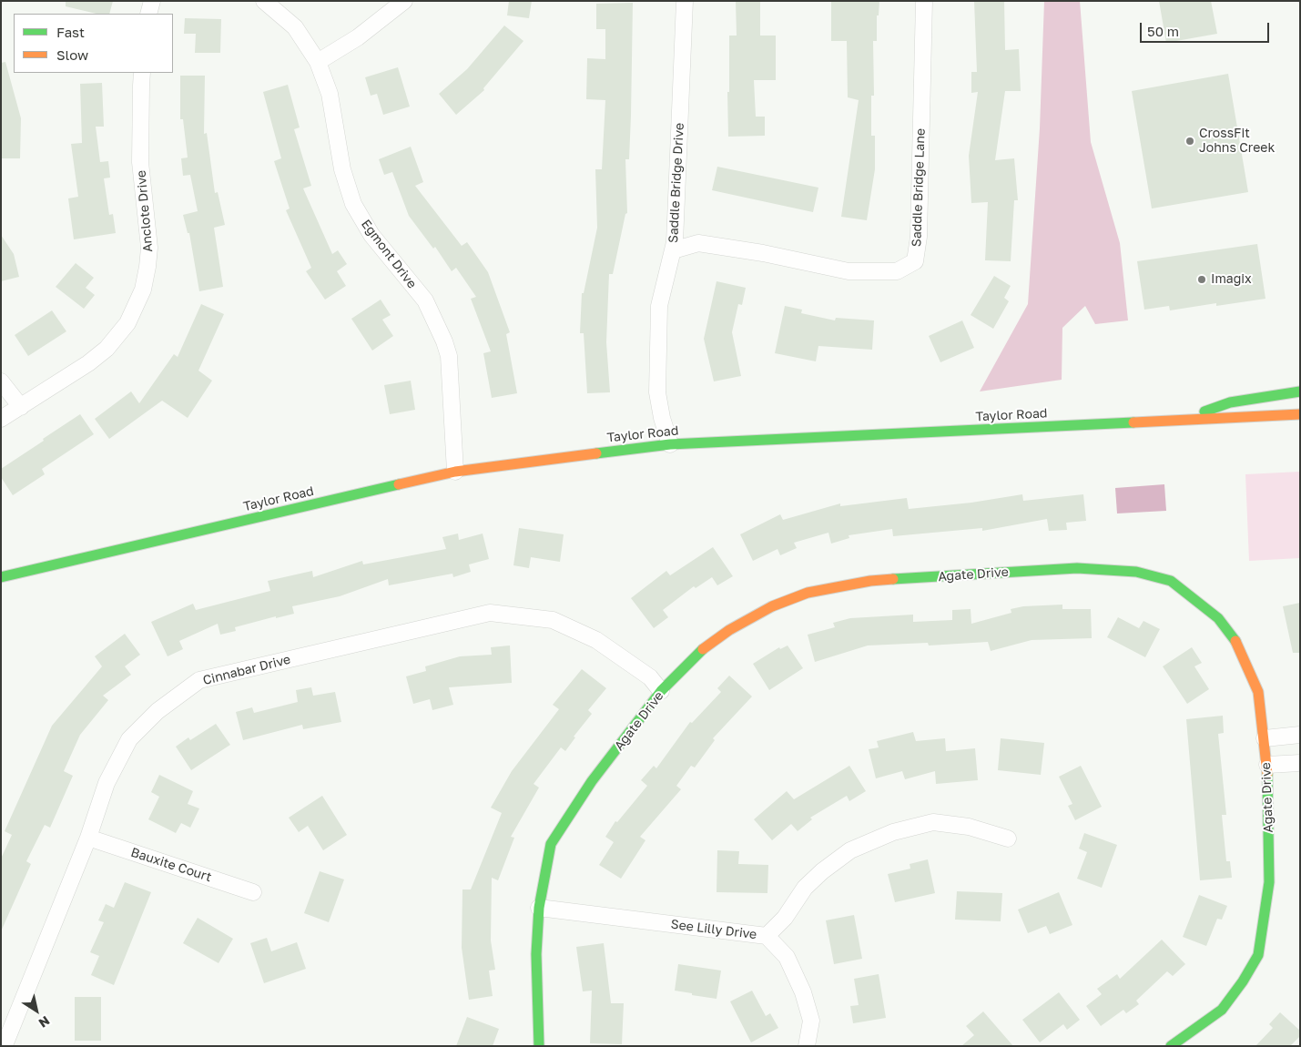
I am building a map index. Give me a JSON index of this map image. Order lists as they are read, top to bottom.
{
  "streets": {
    "street": [
      "Saddle Bridge Drive",
      "Saddle Bridge Lane",
      "Anclote Drive",
      "Egmont Drive",
      "Taylor Road",
      "Agate Drive",
      "Cinnabar Drive",
      "Bauxite Court",
      "See Lilly Drive"
    ]
  },
  "crossings": [
    ["Saddle Bridge Drive", "Saddle Bridge Lane"],
    ["Saddle Bridge Drive", "Taylor Road"],
    ["Egmont Drive", "Taylor Road"],
    ["Agate Drive", "Cinnabar Drive"],
    ["Agate Drive", "See Lilly Drive"],
    ["Cinnabar Drive", "Bauxite Court"]
  ],
  "places": ["CrossFit Johns Creek", "Imagix"],
  "legend": ["Fast", "Slow"],
  "scale_bar": "50 m",
  "north": "bottom right"
}
